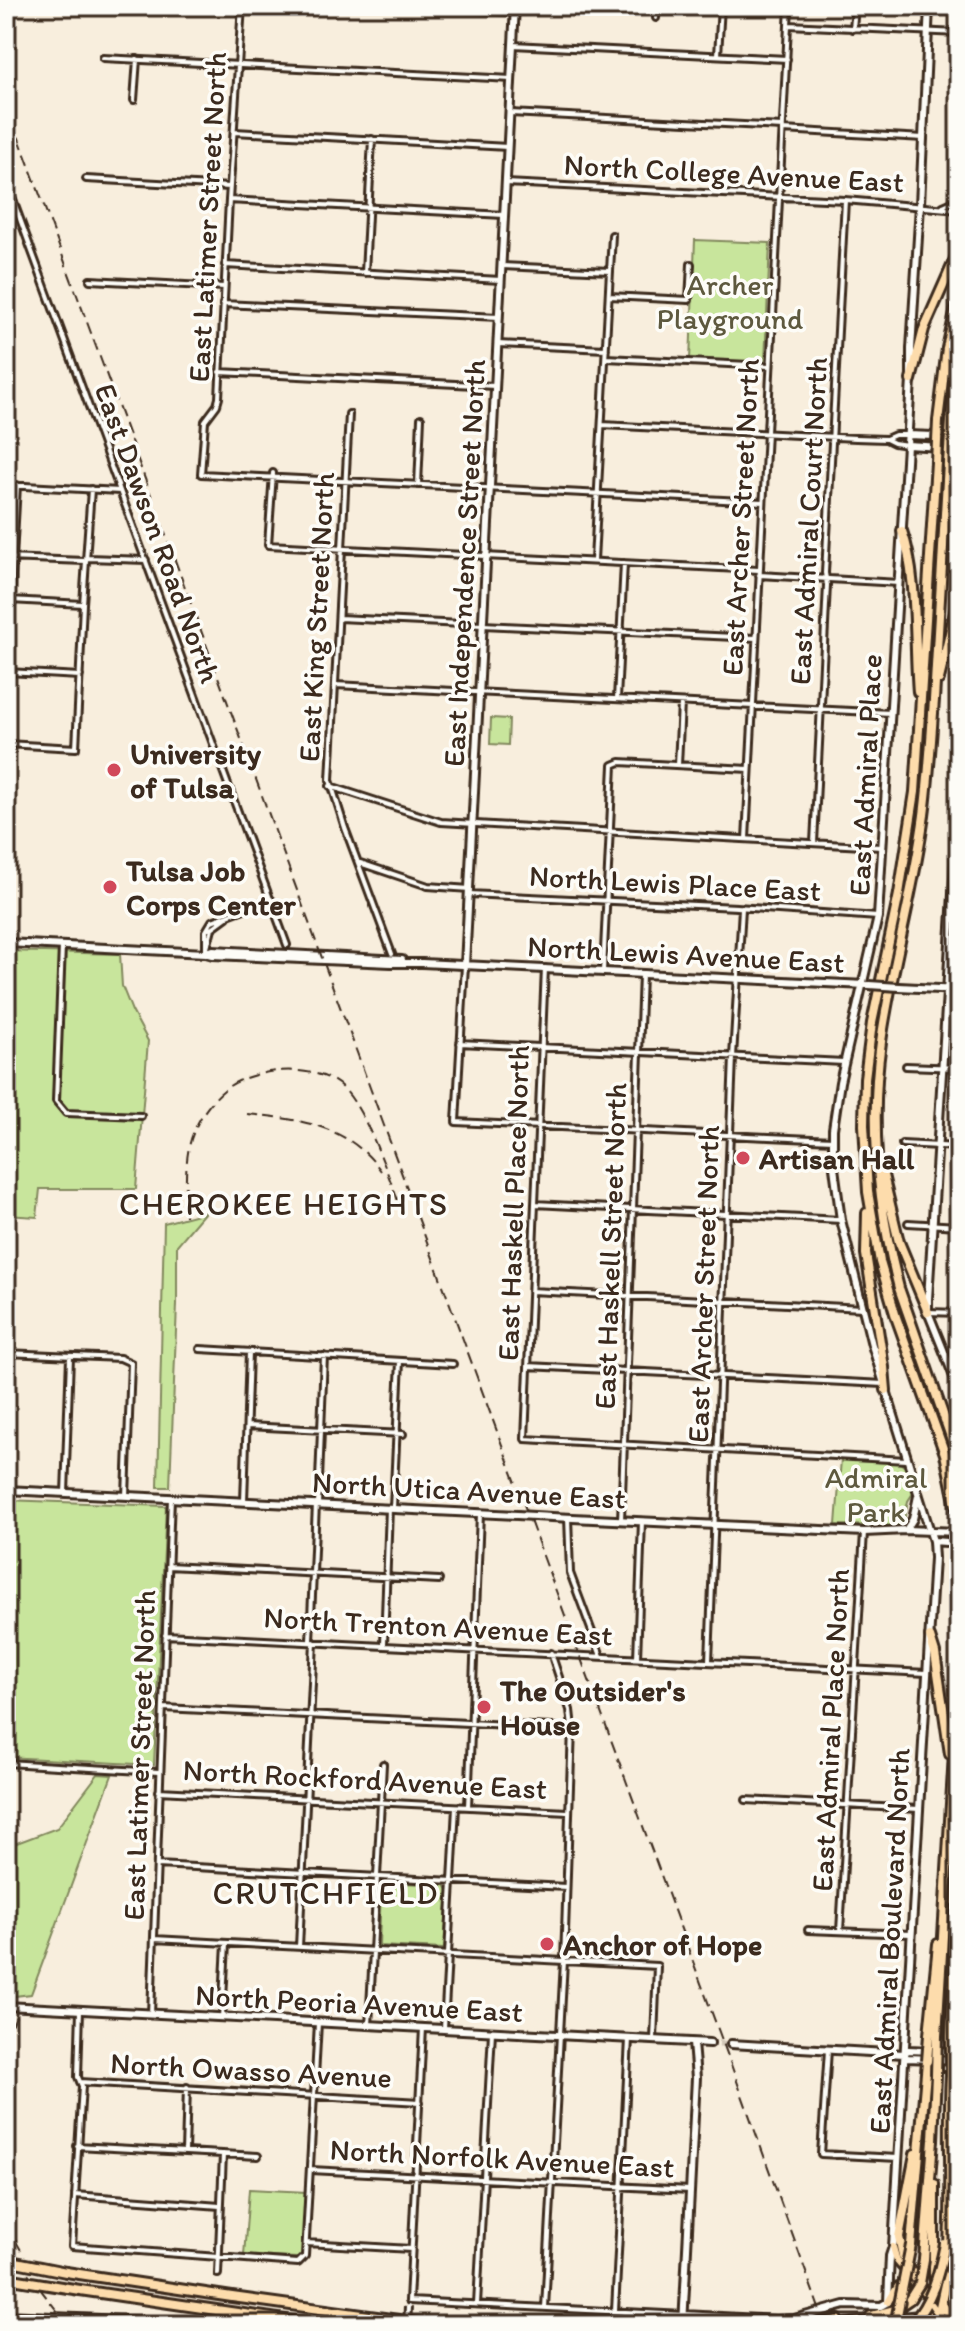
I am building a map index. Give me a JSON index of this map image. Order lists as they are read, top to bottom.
{
  "streets": {
    "main road": [
      "East Independence Street North",
      "East Admiral Place",
      "North Lewis Avenue East",
      "North Utica Avenue East",
      "East Admiral Boulevard North",
      "North Peoria Avenue East"
    ],
    "street": [
      "North College Avenue East",
      "East Latimer Street North",
      "East Archer Street North",
      "East Admiral Court North",
      "East Dawson Road North",
      "East King Street North",
      "North Lewis Place East",
      "East Haskell Place North",
      "East Haskell Street North",
      "North Trenton Avenue East",
      "East Admiral Place North",
      "North Rockford Avenue East",
      "North Owasso Avenue",
      "North Norfolk Avenue East"
    ]
  },
  "crossings": [
    ["North College Avenue East", "East Archer Street North"],
    ["North College Avenue East", "East Admiral Court North"],
    ["North College Avenue East", "East Independence Street North"],
    ["North College Avenue East", "East Admiral Place"],
    ["East Latimer Street North", "North Utica Avenue East"],
    ["East Latimer Street North", "North Trenton Avenue East"],
    ["East Latimer Street North", "North Rockford Avenue East"],
    ["East Latimer Street North", "North Peoria Avenue East"],
    ["East Archer Street North", "North Lewis Place East"],
    ["East Archer Street North", "North Lewis Avenue East"],
    ["East Archer Street North", "North Utica Avenue East"],
    ["East Archer Street North", "North Trenton Avenue East"],
    ["East Independence Street North", "North Lewis Place East"],
    ["East Independence Street North", "North Lewis Avenue East"],
    ["East Independence Street North", "East Haskell Place North"],
    ["East King Street North", "North Lewis Place East"],
    ["East Admiral Place", "North Lewis Place East"],
    ["East Admiral Place", "North Lewis Avenue East"],
    ["East Admiral Place", "North Utica Avenue East"],
    ["East Admiral Place", "East Admiral Boulevard North"],
    ["North Lewis Avenue East", "East Haskell Place North"],
    ["North Lewis Avenue East", "East Haskell Street North"],
    ["East Haskell Place North", "East Haskell Street North"],
    ["East Haskell Street North", "North Utica Avenue East"],
    ["North Utica Avenue East", "East Admiral Place North"],
    ["North Trenton Avenue East", "East Admiral Place North"],
    ["North Trenton Avenue East", "East Admiral Boulevard North"]
  ],
  "districts": ["CHEROKEE HEIGHTS", "CRUTCHFIELD"],
  "parks": ["Archer Playground", "Admiral Park"],
  "places": [
    "University of Tulsa",
    "Tulsa Job Corps Center",
    "Artisan Hall",
    "The Outsider's House",
    "Anchor of Hope"
  ]
}
